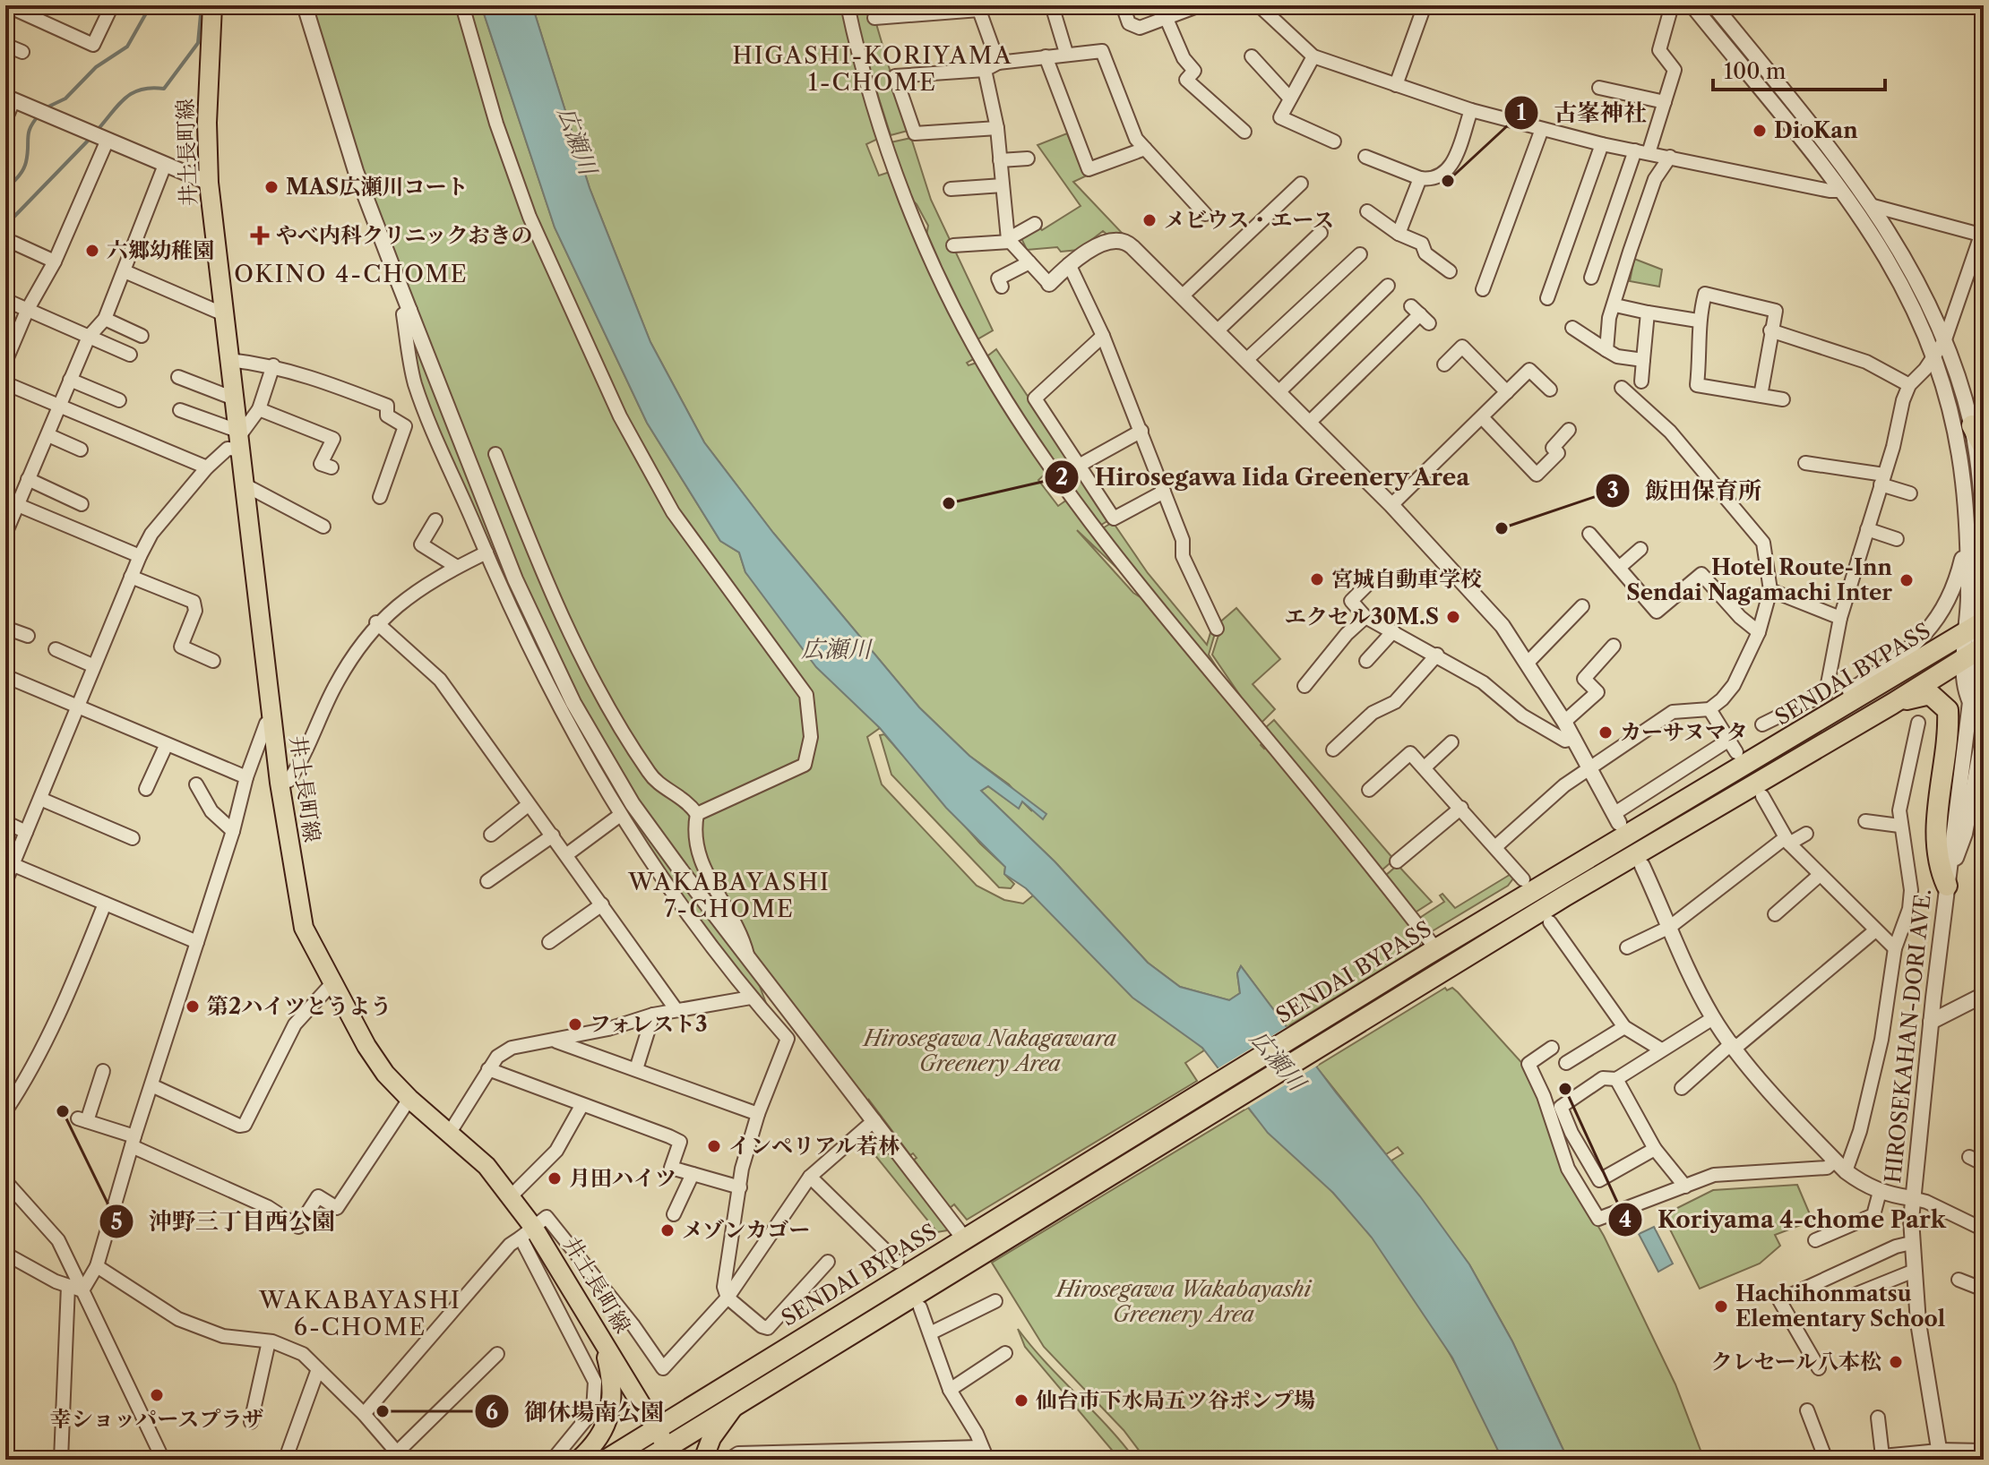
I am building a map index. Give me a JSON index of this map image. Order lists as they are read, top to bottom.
{
  "streets": {
    "highway": ["SENDAI BYPASS"],
    "main road": ["井土長町線"],
    "street": ["HIROSEKAHAN-DORI AVE."]
  },
  "crossings": [
    ["井土長町線", "SENDAI BYPASS"],
    ["SENDAI BYPASS", "HIROSEKAHAN-DORI AVE."]
  ],
  "districts": [
    "HIGASHI-KORIYAMA 1-CHOME",
    "OKINO 4-CHOME",
    "WAKABAYASHI 7-CHOME",
    "WAKABAYASHI 6-CHOME"
  ],
  "water": ["広瀬川"],
  "parks": ["Hirosegawa Nakagawara Greenery Area", "Hirosegawa Wakabayashi Greenery Area"],
  "places": {
    "other": [
      "DioKan",
      "古峯神社",
      "MAS広瀬川コート",
      "メビウス・エース",
      "六郷幼稚園",
      "Hirosegawa Iida Greenery Area",
      "飯田保育所",
      "宮城自動車学校",
      "Hotel Route-Inn Sendai Nagamachi Inter",
      "エクセル30M.S",
      "カーサヌマタ",
      "第2ハイツとうよう",
      "フォレスト3",
      "Koriyama 4-chome Park",
      "沖野三丁目西公園",
      "インペリアル若林",
      "月田ハイツ",
      "メゾンカゴー",
      "Hachihonmatsu Elementary School",
      "クレセール八本松",
      "幸ショッパースプラザ",
      "仙台市下水局五ツ谷ポンプ場",
      "御休場南公園"
    ],
    "health": ["やべ内科クリニックおきの"]
  },
  "scale_bar": "100 m"
}
